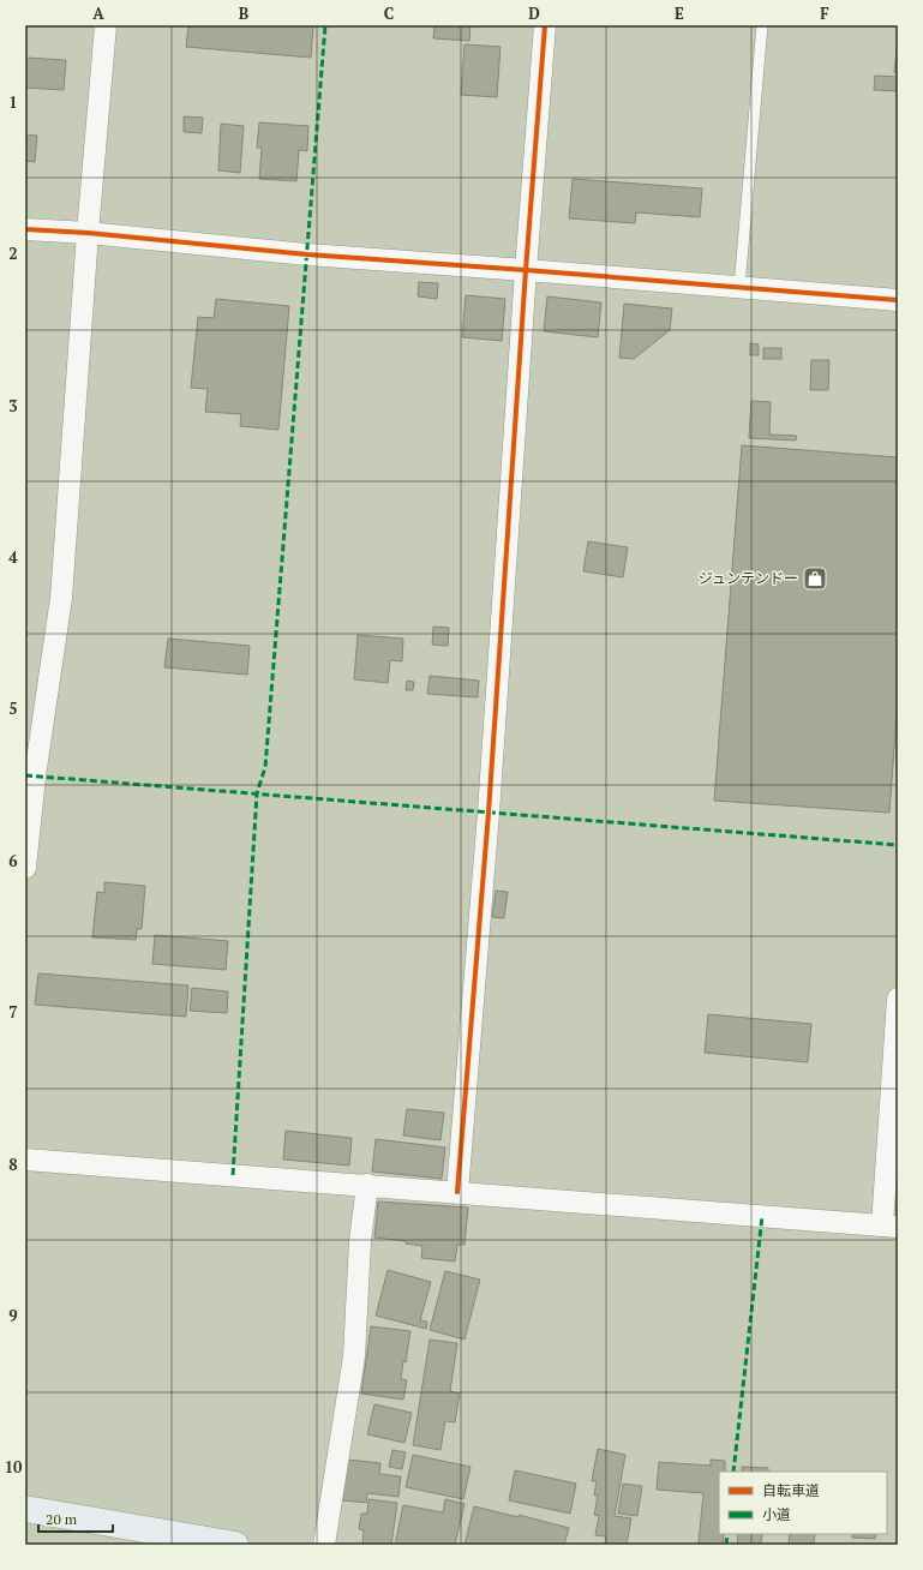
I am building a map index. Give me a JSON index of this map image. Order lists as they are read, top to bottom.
{
  "places": {
    "shop": ["ジュンテンドー"]
  },
  "legend": ["自転車道", "小道"],
  "scale_bar": "20 m",
  "grid": {
    "columns": [
      "A",
      "B",
      "C",
      "D",
      "E",
      "F"
    ],
    "rows": [
      "1",
      "2",
      "3",
      "4",
      "5",
      "6",
      "7",
      "8",
      "9",
      "10"
    ]
  }
}
